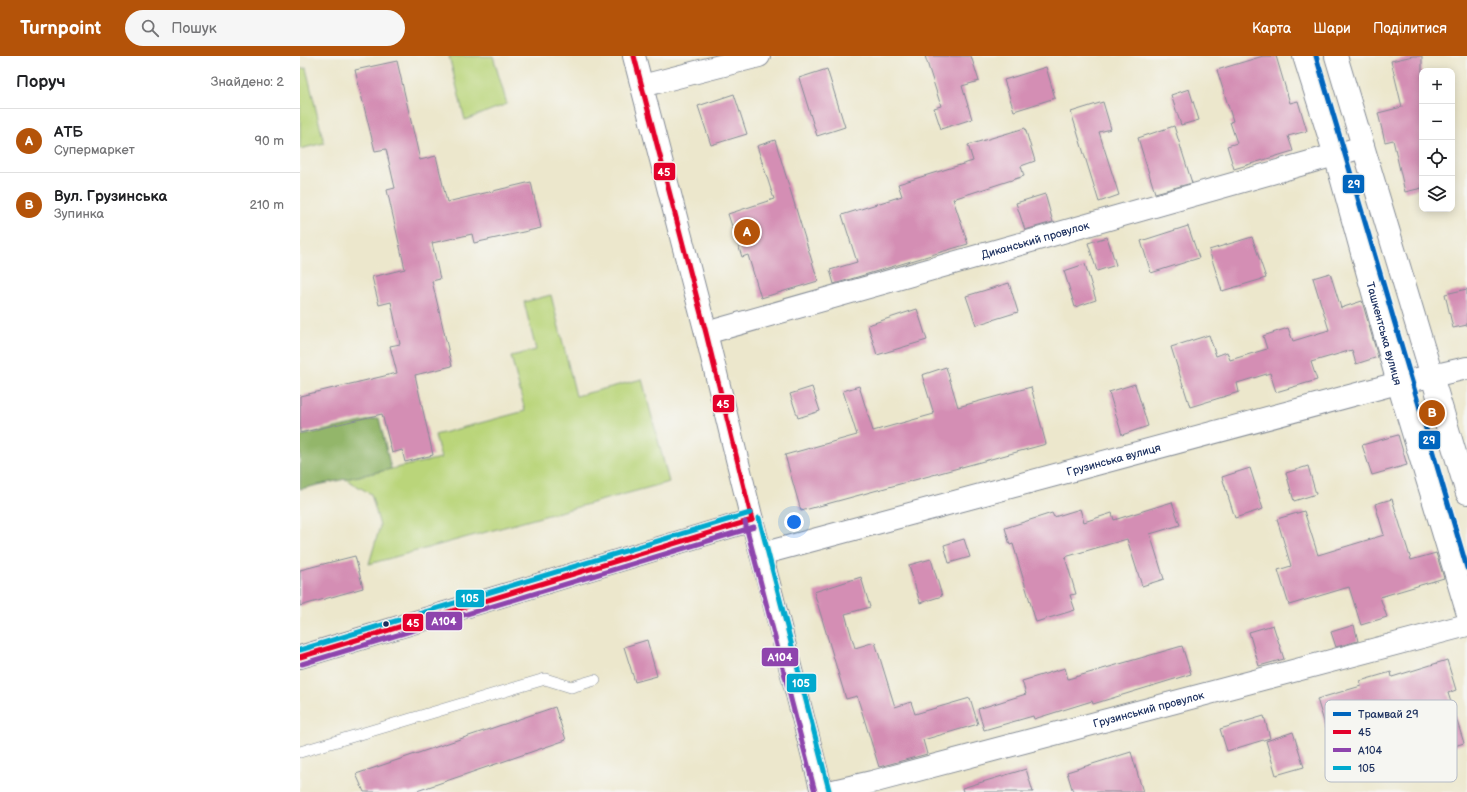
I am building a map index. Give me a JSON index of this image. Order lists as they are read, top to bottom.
{
  "streets": {
    "street": [
      "Диканський провулок",
      "Ташкентська вулиця",
      "Грузинська вулиця",
      "Грузинський провулок"
    ]
  },
  "crossings": [
    ["Диканський провулок", "Ташкентська вулиця"],
    ["Ташкентська вулиця", "Грузинська вулиця"]
  ],
  "lines": [
    "tram line 29",
    "transit line 45",
    "transit line 105",
    "transit line А104"
  ],
  "legend": [
    "Трамвай 29",
    "45",
    "А104",
    "105"
  ],
  "page": {
    "header": "Turnpoint",
    "search": "Пошук",
    "nav": ["Карта", "Шари", "Поділитися"],
    "heading": ["Поруч", "Знайдено: 2"],
    "map_buttons": ["+", "−"],
    "list": [
      {
        "mark": "A",
        "name": "АТБ",
        "note": "Супермаркет",
        "value": "90 m"
      },
      {
        "mark": "B",
        "name": "Вул. Грузинська",
        "note": "Зупинка",
        "value": "210 m"
      }
    ],
    "pins": ["A", "B"]
  }
}
